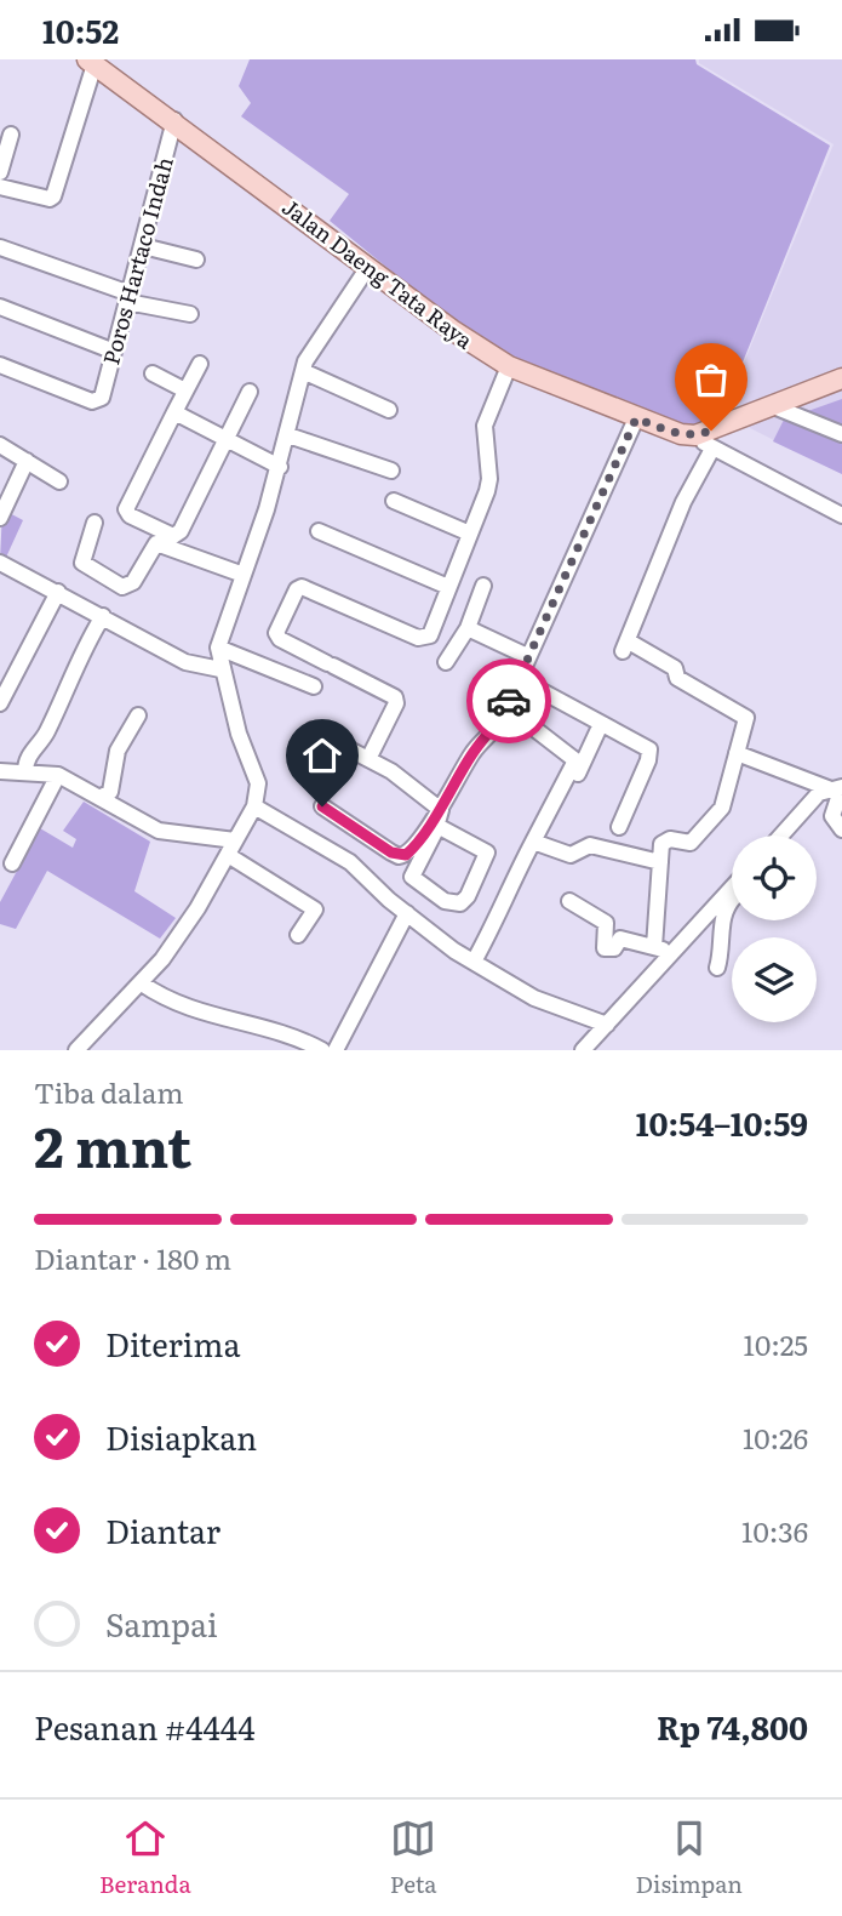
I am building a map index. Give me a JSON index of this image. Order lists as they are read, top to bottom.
{
  "streets": {
    "main road": ["Jalan Daeng Tata Raya"],
    "street": ["Poros Hartaco Indah"]
  },
  "crossings": [
    ["Poros Hartaco Indah", "Jalan Daeng Tata Raya"]
  ],
  "page": {
    "status": "10:52",
    "heading": ["2 mnt", "Tiba dalam", "10:54–10:59"],
    "panel": ["Pesanan #4444", "Rp 74,800"],
    "bar": "Diantar · 180 m",
    "list": [
      ["Diterima", "10:25"],
      ["Disiapkan", "10:26"],
      ["Diantar", "10:36"],
      "Sampai"
    ],
    "tabs": ["Beranda", "Peta", "Disimpan"]
  }
}
